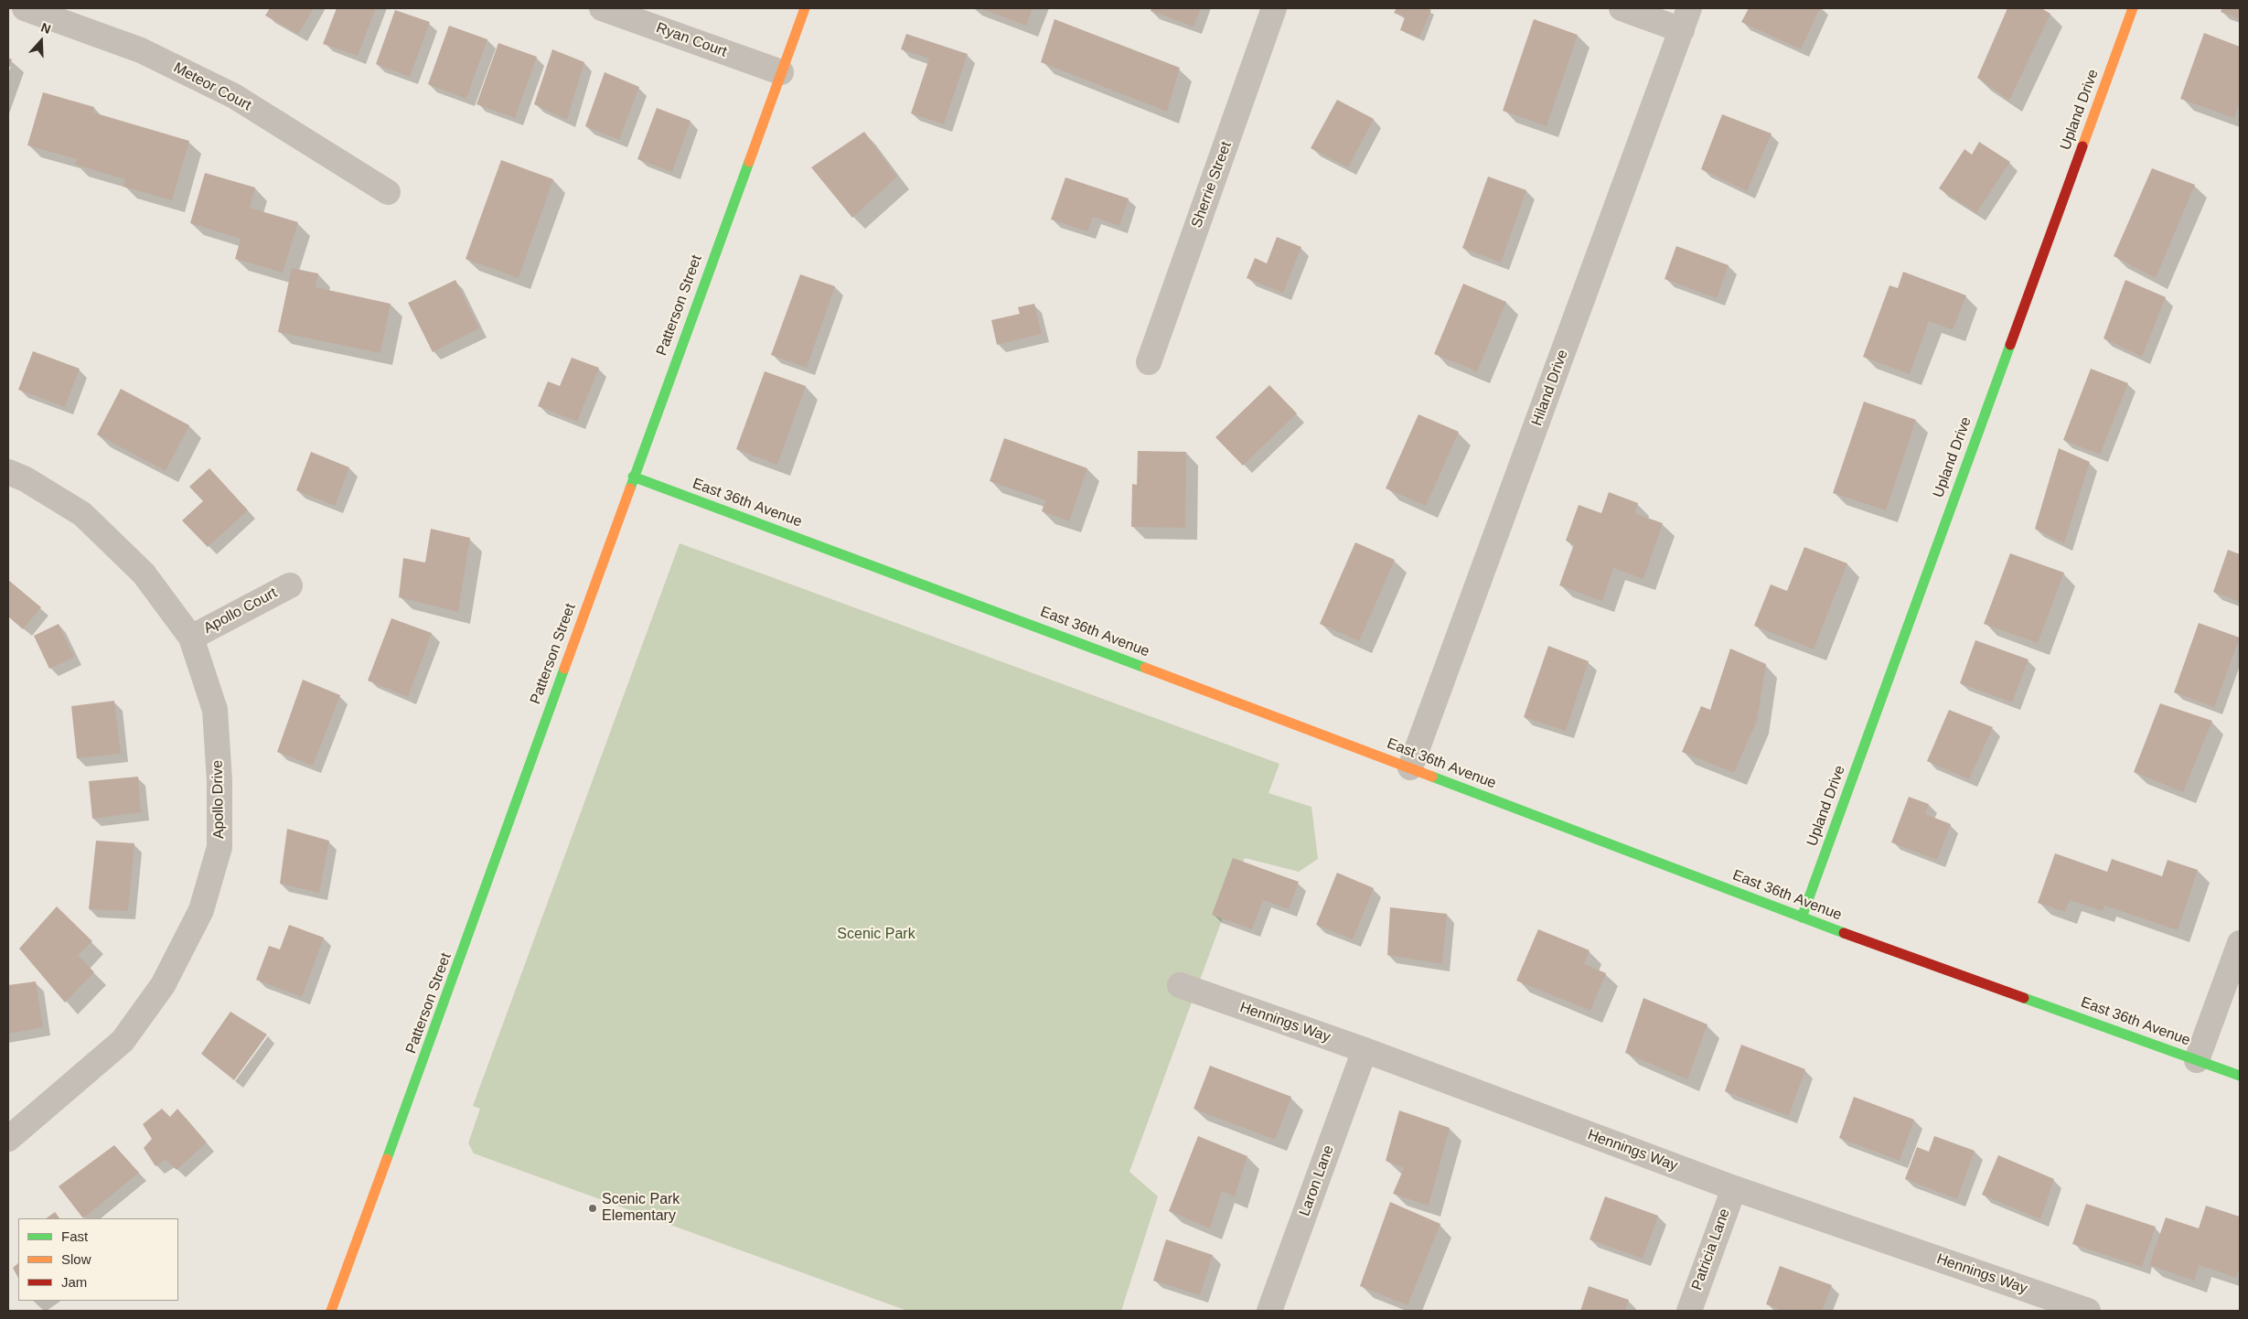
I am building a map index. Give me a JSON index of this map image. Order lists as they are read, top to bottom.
{
  "streets": {
    "street": [
      "Ryan Court",
      "Meteor Court",
      "Upland Drive",
      "Sherrie Street",
      "Patterson Street",
      "Hiland Drive",
      "East 36th Avenue",
      "Apollo Court",
      "Apollo Drive",
      "Hennings Way",
      "Laron Lane",
      "Patricia Lane"
    ]
  },
  "crossings": [
    ["Ryan Court", "Patterson Street"],
    ["Upland Drive", "East 36th Avenue"],
    ["Patterson Street", "East 36th Avenue"],
    ["Hiland Drive", "East 36th Avenue"],
    ["Apollo Court", "Apollo Drive"],
    ["Hennings Way", "Laron Lane"],
    ["Hennings Way", "Patricia Lane"]
  ],
  "parks": ["Scenic Park"],
  "places": ["Scenic Park Elementary"],
  "legend": ["Fast", "Slow", "Jam"],
  "north": "top"
}
